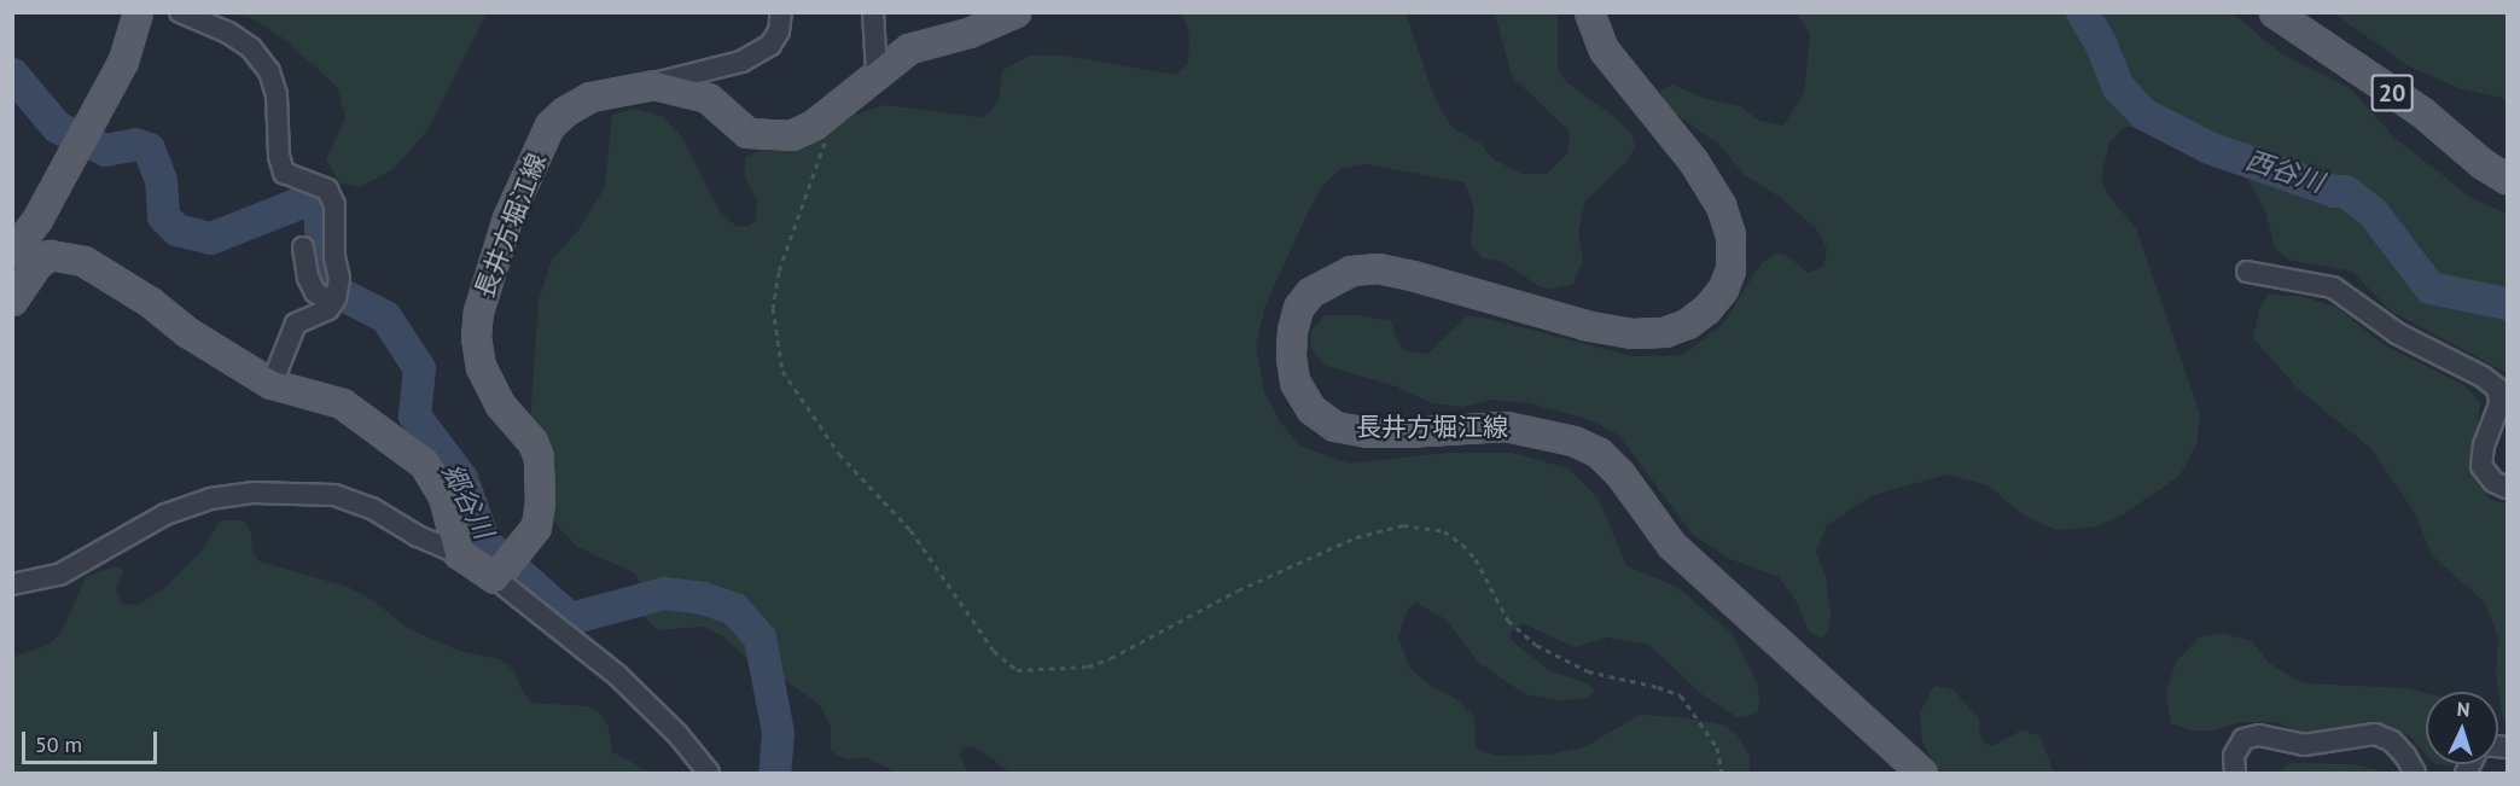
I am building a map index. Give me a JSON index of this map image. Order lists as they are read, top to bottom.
{
  "streets": {
    "main road": ["20", "長井方堀江線"]
  },
  "water": ["西谷川", "郷谷川"],
  "scale_bar": "50 m",
  "north": "top"
}
